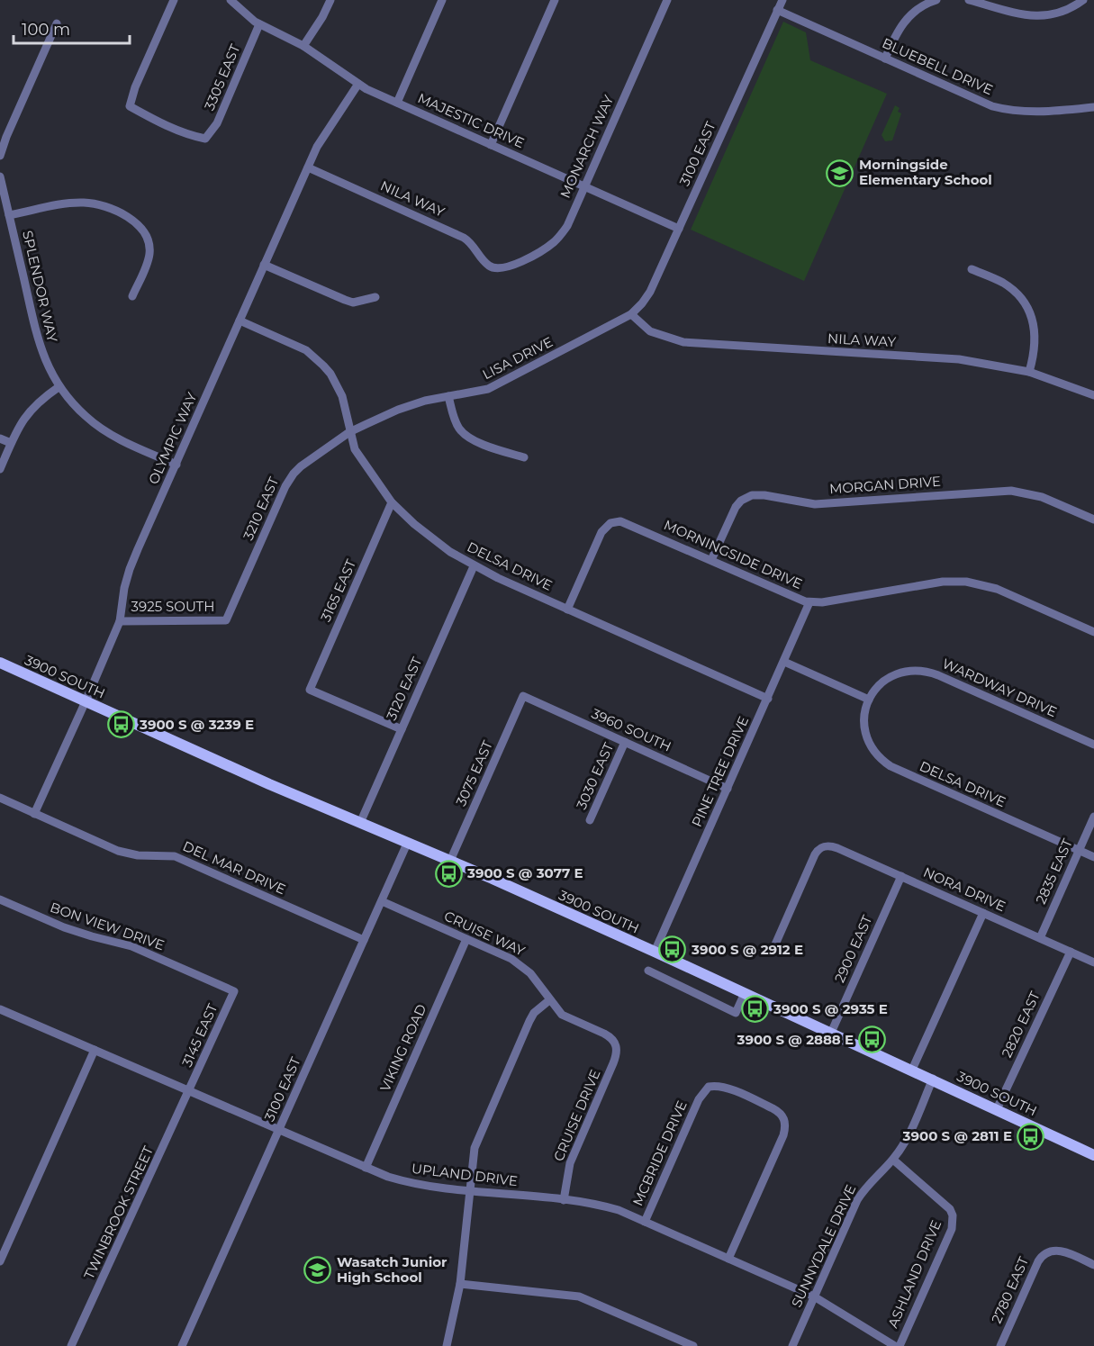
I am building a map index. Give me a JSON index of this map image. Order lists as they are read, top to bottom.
{
  "streets": {
    "main road": ["3900 SOUTH"],
    "street": [
      "BLUEBELL DRIVE",
      "3305 EAST",
      "MAJESTIC DRIVE",
      "MONARCH WAY",
      "3100 EAST",
      "NILA WAY",
      "SPLENDOR WAY",
      "LISA DRIVE",
      "OLYMPIC WAY",
      "MORGAN DRIVE",
      "3210 EAST",
      "MORNINGSIDE DRIVE",
      "DELSA DRIVE",
      "3165 EAST",
      "3925 SOUTH",
      "WARDWAY DRIVE",
      "3120 EAST",
      "3960 SOUTH",
      "PINE TREE DRIVE",
      "3075 EAST",
      "3030 EAST",
      "DEL MAR DRIVE",
      "2835 EAST",
      "NORA DRIVE",
      "BON VIEW DRIVE",
      "CRUISE WAY",
      "2900 EAST",
      "2820 EAST",
      "3145 EAST",
      "VIKING ROAD",
      "CRUISE DRIVE",
      "MCBRIDE DRIVE",
      "UPLAND DRIVE",
      "TWINBROOK STREET",
      "SUNNYDALE DRIVE",
      "ASHLAND DRIVE",
      "2780 EAST"
    ]
  },
  "crossings": [
    ["BLUEBELL DRIVE", "3100 EAST"],
    ["3305 EAST", "MAJESTIC DRIVE"],
    ["MAJESTIC DRIVE", "MONARCH WAY"],
    ["MAJESTIC DRIVE", "3100 EAST"],
    ["MAJESTIC DRIVE", "OLYMPIC WAY"],
    ["MONARCH WAY", "NILA WAY"],
    ["3100 EAST", "NILA WAY"],
    ["3100 EAST", "LISA DRIVE"],
    ["3100 EAST", "3900 SOUTH"],
    ["3100 EAST", "DEL MAR DRIVE"],
    ["3100 EAST", "CRUISE WAY"],
    ["3100 EAST", "UPLAND DRIVE"],
    ["NILA WAY", "LISA DRIVE"],
    ["NILA WAY", "OLYMPIC WAY"],
    ["SPLENDOR WAY", "OLYMPIC WAY"],
    ["LISA DRIVE", "3210 EAST"],
    ["LISA DRIVE", "DELSA DRIVE"],
    ["OLYMPIC WAY", "DELSA DRIVE"],
    ["OLYMPIC WAY", "3925 SOUTH"],
    ["OLYMPIC WAY", "3900 SOUTH"],
    ["OLYMPIC WAY", "DEL MAR DRIVE"],
    ["MORGAN DRIVE", "MORNINGSIDE DRIVE"],
    ["3210 EAST", "DELSA DRIVE"],
    ["3210 EAST", "3925 SOUTH"],
    ["MORNINGSIDE DRIVE", "DELSA DRIVE"],
    ["MORNINGSIDE DRIVE", "PINE TREE DRIVE"],
    ["DELSA DRIVE", "3165 EAST"],
    ["DELSA DRIVE", "WARDWAY DRIVE"],
    ["DELSA DRIVE", "3120 EAST"],
    ["DELSA DRIVE", "PINE TREE DRIVE"],
    ["DELSA DRIVE", "2835 EAST"],
    ["3165 EAST", "3120 EAST"],
    ["3900 SOUTH", "3120 EAST"],
    ["3900 SOUTH", "PINE TREE DRIVE"],
    ["3900 SOUTH", "3075 EAST"],
    ["3900 SOUTH", "2900 EAST"],
    ["3900 SOUTH", "2820 EAST"],
    ["3900 SOUTH", "SUNNYDALE DRIVE"],
    ["3960 SOUTH", "PINE TREE DRIVE"],
    ["3960 SOUTH", "3075 EAST"],
    ["3960 SOUTH", "3030 EAST"],
    ["2835 EAST", "NORA DRIVE"],
    ["NORA DRIVE", "2900 EAST"],
    ["NORA DRIVE", "2820 EAST"],
    ["BON VIEW DRIVE", "3145 EAST"],
    ["CRUISE WAY", "VIKING ROAD"],
    ["CRUISE WAY", "CRUISE DRIVE"],
    ["3145 EAST", "UPLAND DRIVE"],
    ["3145 EAST", "TWINBROOK STREET"],
    ["VIKING ROAD", "UPLAND DRIVE"],
    ["CRUISE DRIVE", "UPLAND DRIVE"],
    ["MCBRIDE DRIVE", "UPLAND DRIVE"],
    ["UPLAND DRIVE", "TWINBROOK STREET"],
    ["UPLAND DRIVE", "SUNNYDALE DRIVE"],
    ["SUNNYDALE DRIVE", "ASHLAND DRIVE"]
  ],
  "places": {
    "school or university": ["Morningside Elementary School", "Wasatch Junior High School"],
    "bus stop": [
      "3900 S @ 3239 E",
      "3900 S @ 3077 E",
      "3900 S @ 2912 E",
      "3900 S @ 2935 E",
      "3900 S @ 2888 E",
      "3900 S @ 2811 E"
    ]
  },
  "scale_bar": "100 m"
}
